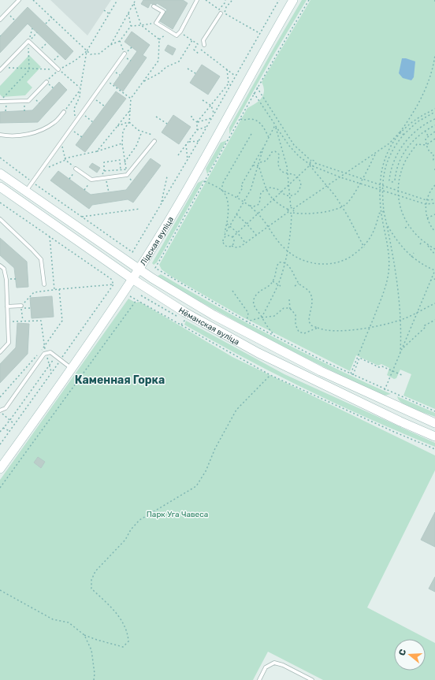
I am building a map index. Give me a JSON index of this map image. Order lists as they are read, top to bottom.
{
  "streets": {
    "main road": ["Лідская вуліца", "Нёманская вуліца"]
  },
  "crossings": [
    ["Лідская вуліца", "Нёманская вуліца"]
  ],
  "districts": ["Каменная Горка"],
  "parks": ["Парк Уга Чавеса"],
  "north": "left"
}
